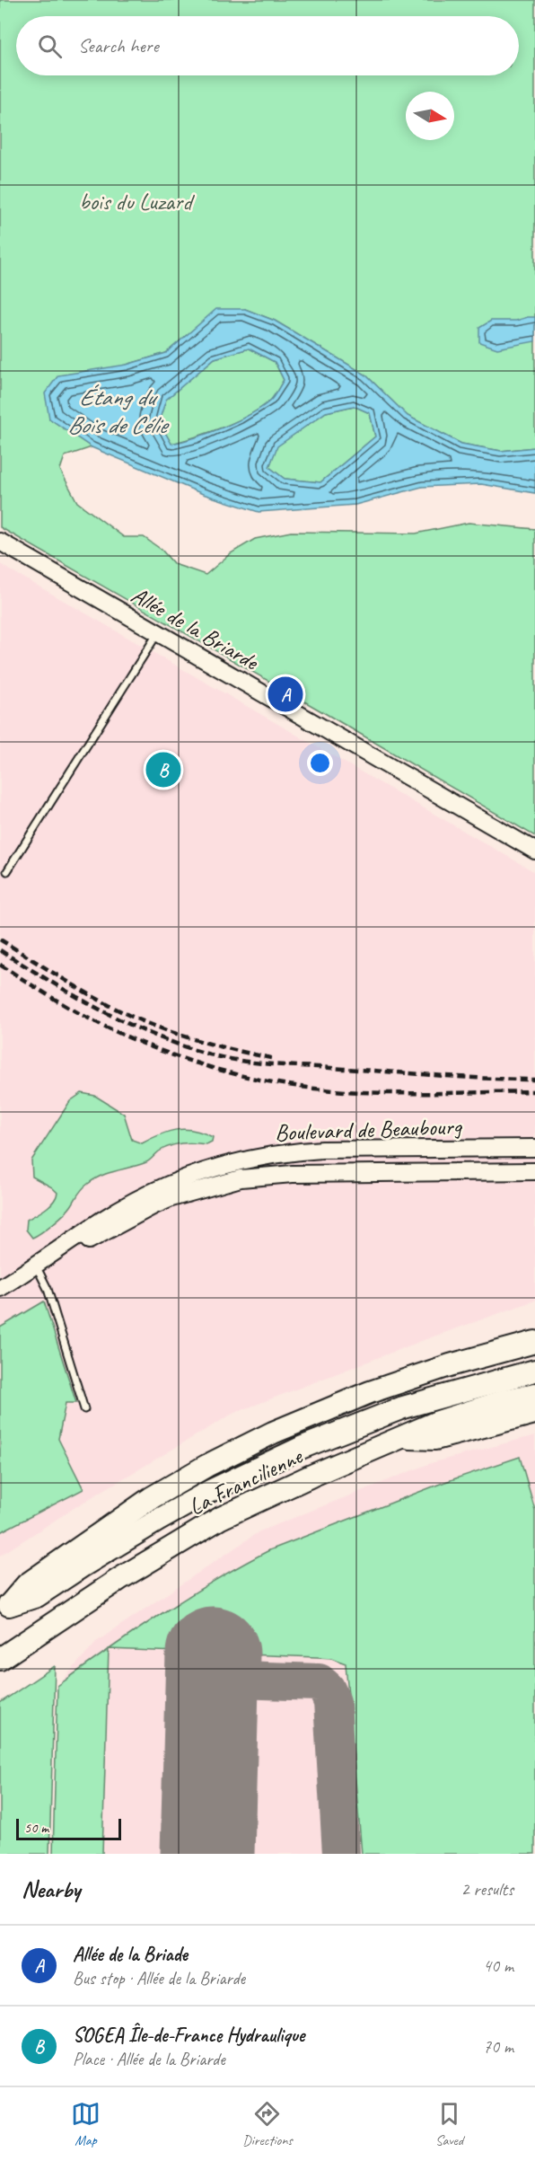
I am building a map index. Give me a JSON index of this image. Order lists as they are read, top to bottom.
{
  "streets": {
    "highway": ["La Francilienne"],
    "main road": ["Allée de la Briarde", "Boulevard de Beaubourg"]
  },
  "water": ["Étang du Bois de Célie"],
  "parks": ["bois du Luzard"],
  "scale_bar": "50 m",
  "north": "right",
  "page": {
    "search": "Search here",
    "pins": ["A", "B"],
    "scale": "50 m",
    "heading": ["Nearby", "2 results"],
    "list": [
      {
        "mark": "A",
        "name": "Allée de la Briade",
        "note": "Bus stop · Allée de la Briarde",
        "value": "40 m"
      },
      {
        "mark": "B",
        "name": "SOGEA Île-de-France Hydraulique",
        "note": "Place · Allée de la Briarde",
        "value": "70 m"
      }
    ],
    "nav": ["Map", "Directions", "Saved"]
  }
}
